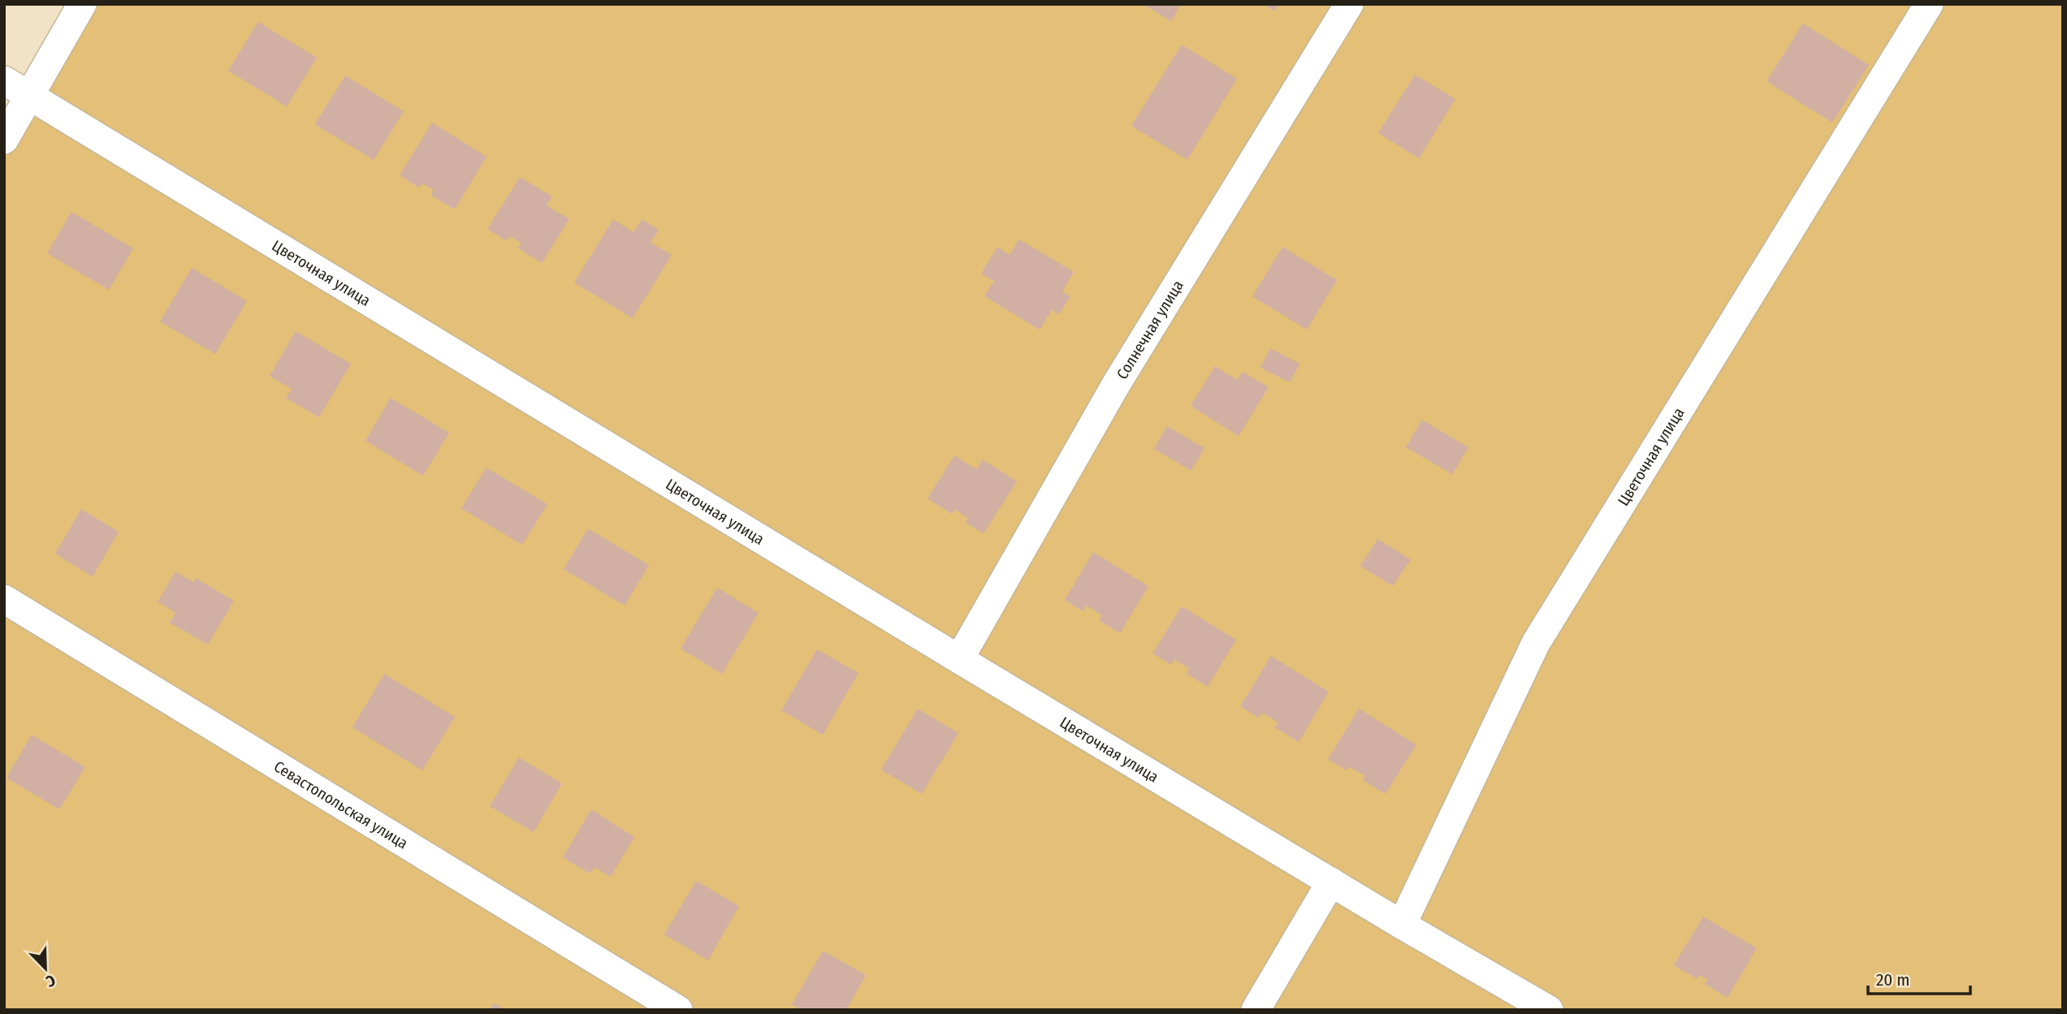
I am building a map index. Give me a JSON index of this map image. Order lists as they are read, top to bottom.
{
  "streets": {
    "street": ["Цветочная улица", "Солнечная улица", "Севастопольская улица"]
  },
  "crossings": [
    ["Цветочная улица", "Солнечная улица"]
  ],
  "scale_bar": "20 m",
  "north": "bottom right"
}
